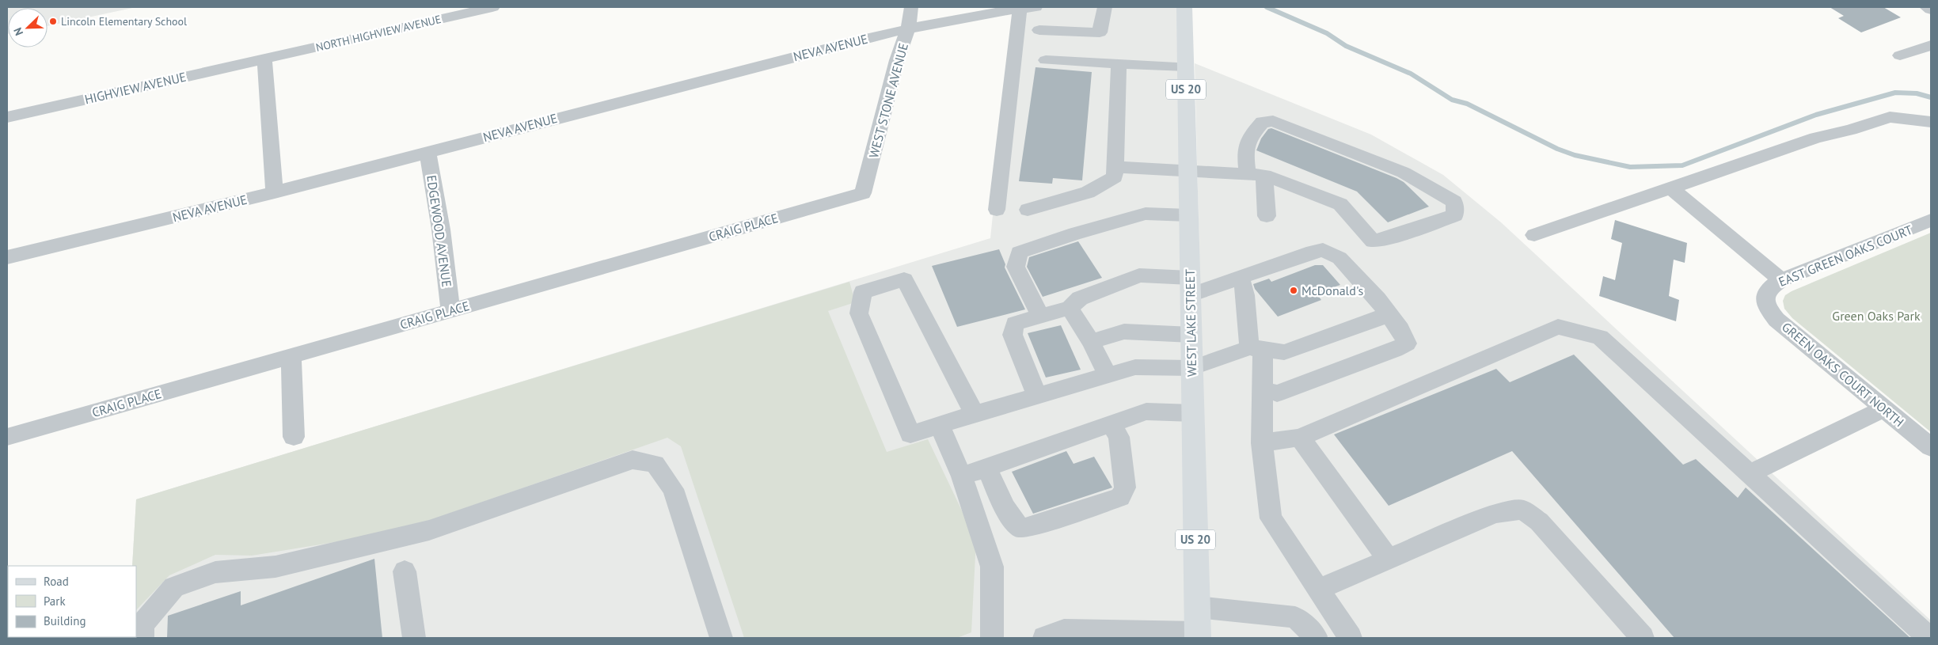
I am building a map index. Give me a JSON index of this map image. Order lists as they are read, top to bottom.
{
  "streets": {
    "main road": ["US 20", "WEST LAKE STREET"],
    "street": [
      "NORTH HIGHVIEW AVENUE",
      "NEVA AVENUE",
      "HIGHVIEW AVENUE",
      "WEST STONE AVENUE",
      "CRAIG PLACE",
      "EDGEWOOD AVENUE",
      "EAST GREEN OAKS COURT",
      "GREEN OAKS COURT NORTH"
    ]
  },
  "crossings": [
    ["NORTH HIGHVIEW AVENUE", "HIGHVIEW AVENUE"],
    ["NEVA AVENUE", "WEST STONE AVENUE"],
    ["NEVA AVENUE", "EDGEWOOD AVENUE"],
    ["WEST STONE AVENUE", "CRAIG PLACE"],
    ["CRAIG PLACE", "EDGEWOOD AVENUE"],
    ["EAST GREEN OAKS COURT", "GREEN OAKS COURT NORTH"]
  ],
  "parks": ["Green Oaks Park"],
  "places": ["Lincoln Elementary School", "McDonald's"],
  "legend": ["Road", "Park", "Building"],
  "north": "bottom left"
}
